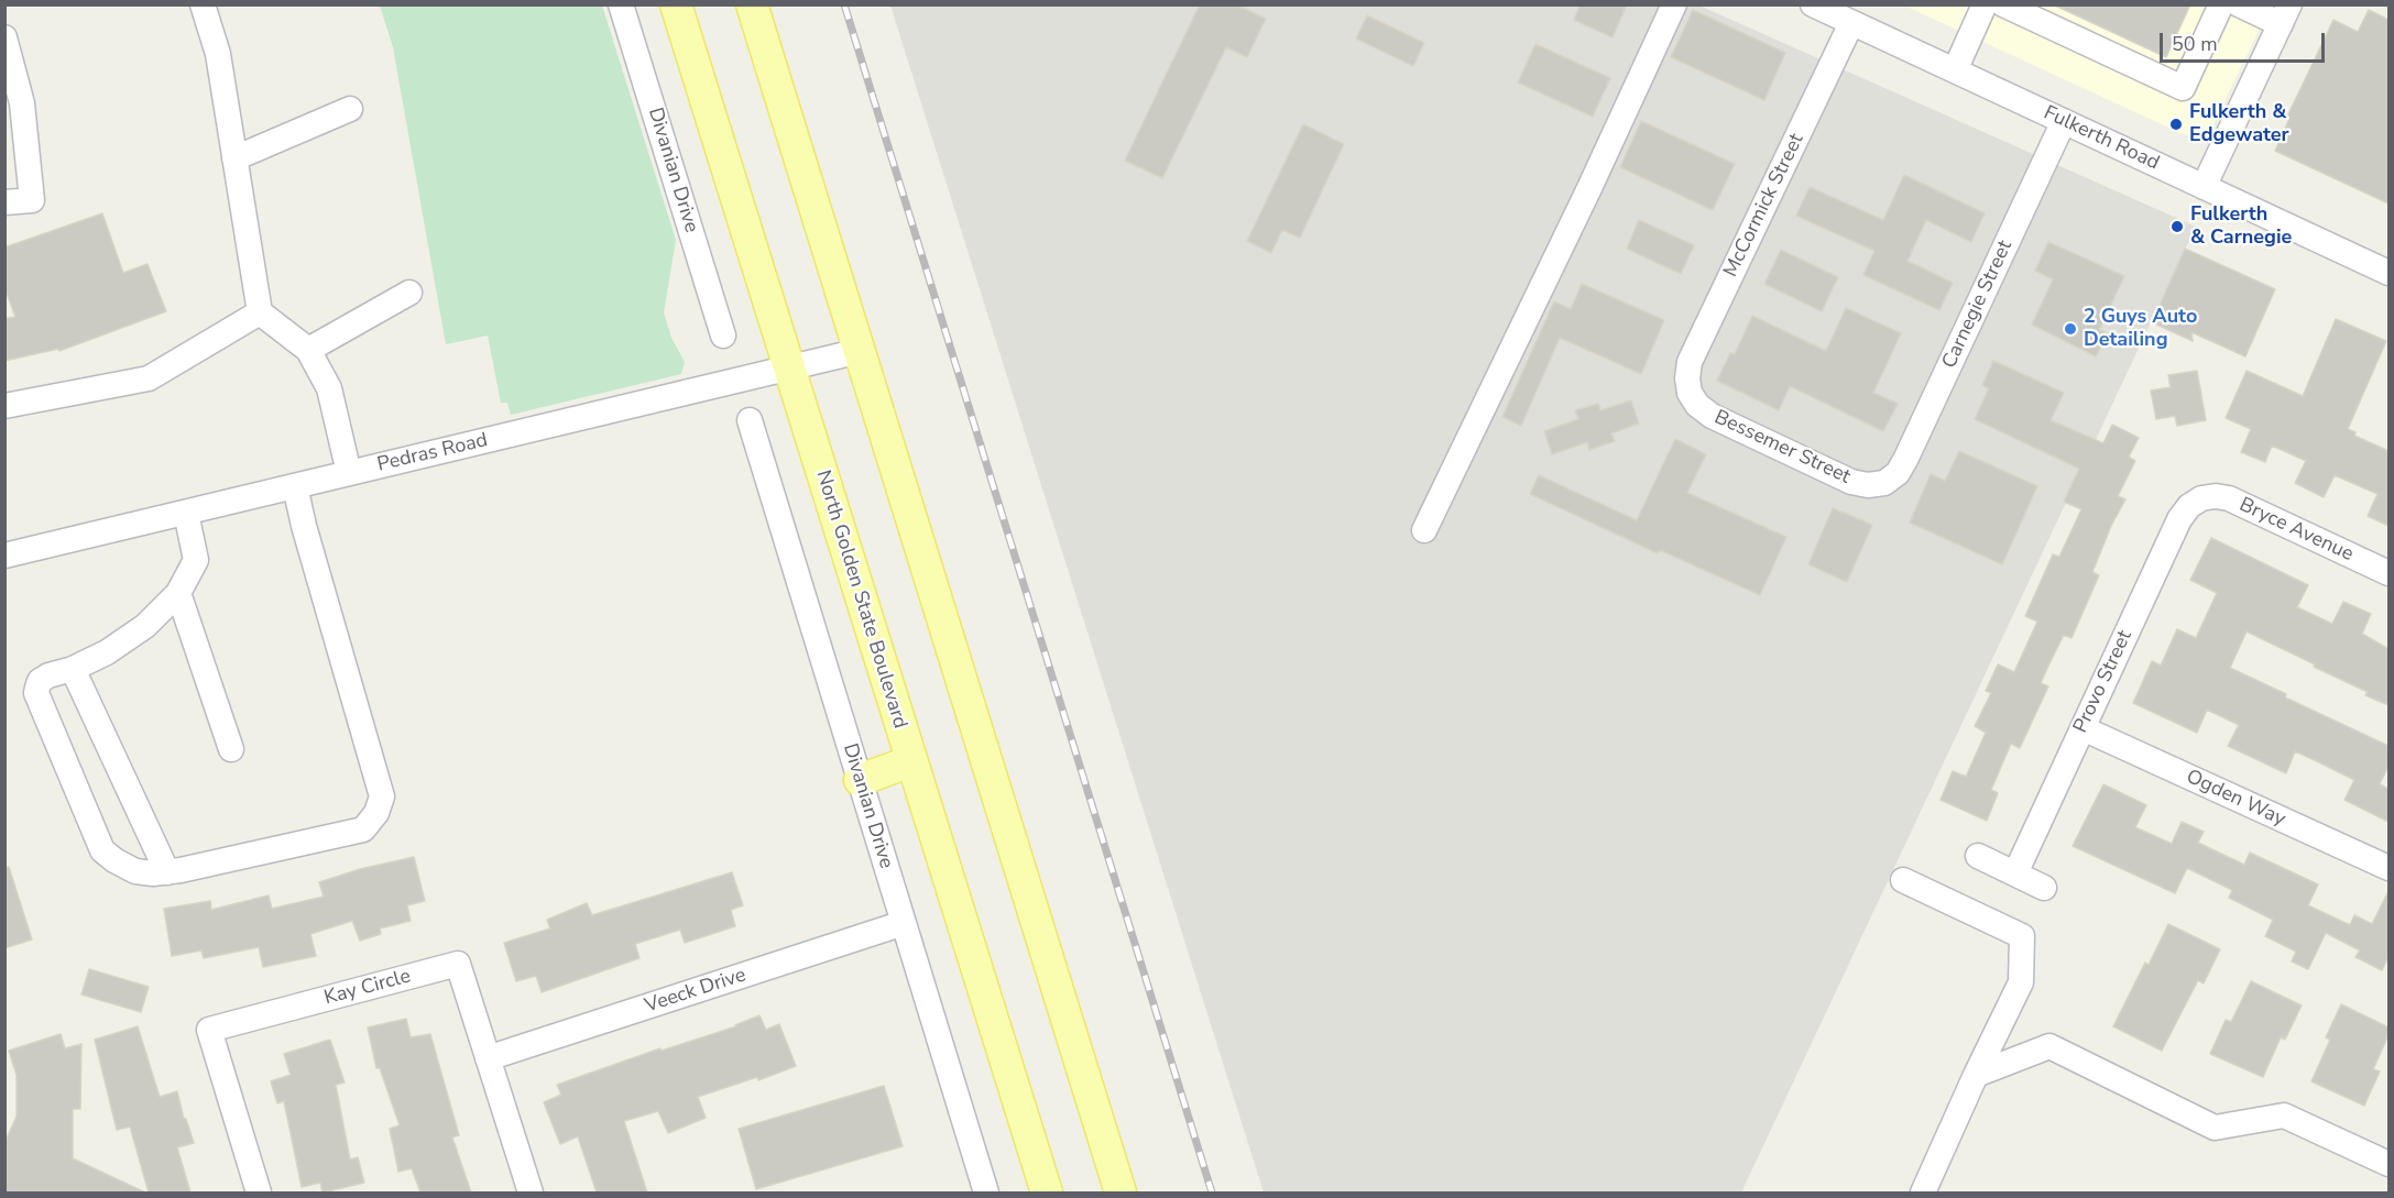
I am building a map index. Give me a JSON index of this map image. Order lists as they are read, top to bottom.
{
  "streets": {
    "main road": ["North Golden State Boulevard"],
    "street": [
      "Fulkerth Road",
      "Divanian Drive",
      "McCormick Street",
      "Carnegie Street",
      "Bessemer Street",
      "Pedras Road",
      "Bryce Avenue",
      "Provo Street",
      "Ogden Way",
      "Kay Circle",
      "Veeck Drive"
    ]
  },
  "crossings": [
    ["Fulkerth Road", "McCormick Street"],
    ["Fulkerth Road", "Carnegie Street"],
    ["Divanian Drive", "Veeck Drive"],
    ["McCormick Street", "Bessemer Street"],
    ["Carnegie Street", "Bessemer Street"],
    ["Pedras Road", "North Golden State Boulevard"],
    ["Bryce Avenue", "Provo Street"],
    ["Provo Street", "Ogden Way"],
    ["Kay Circle", "Veeck Drive"]
  ],
  "places": ["Fulkerth & Edgewater", "Fulkerth & Carnegie", "2 Guys Auto Detailing"],
  "scale_bar": "50 m"
}
